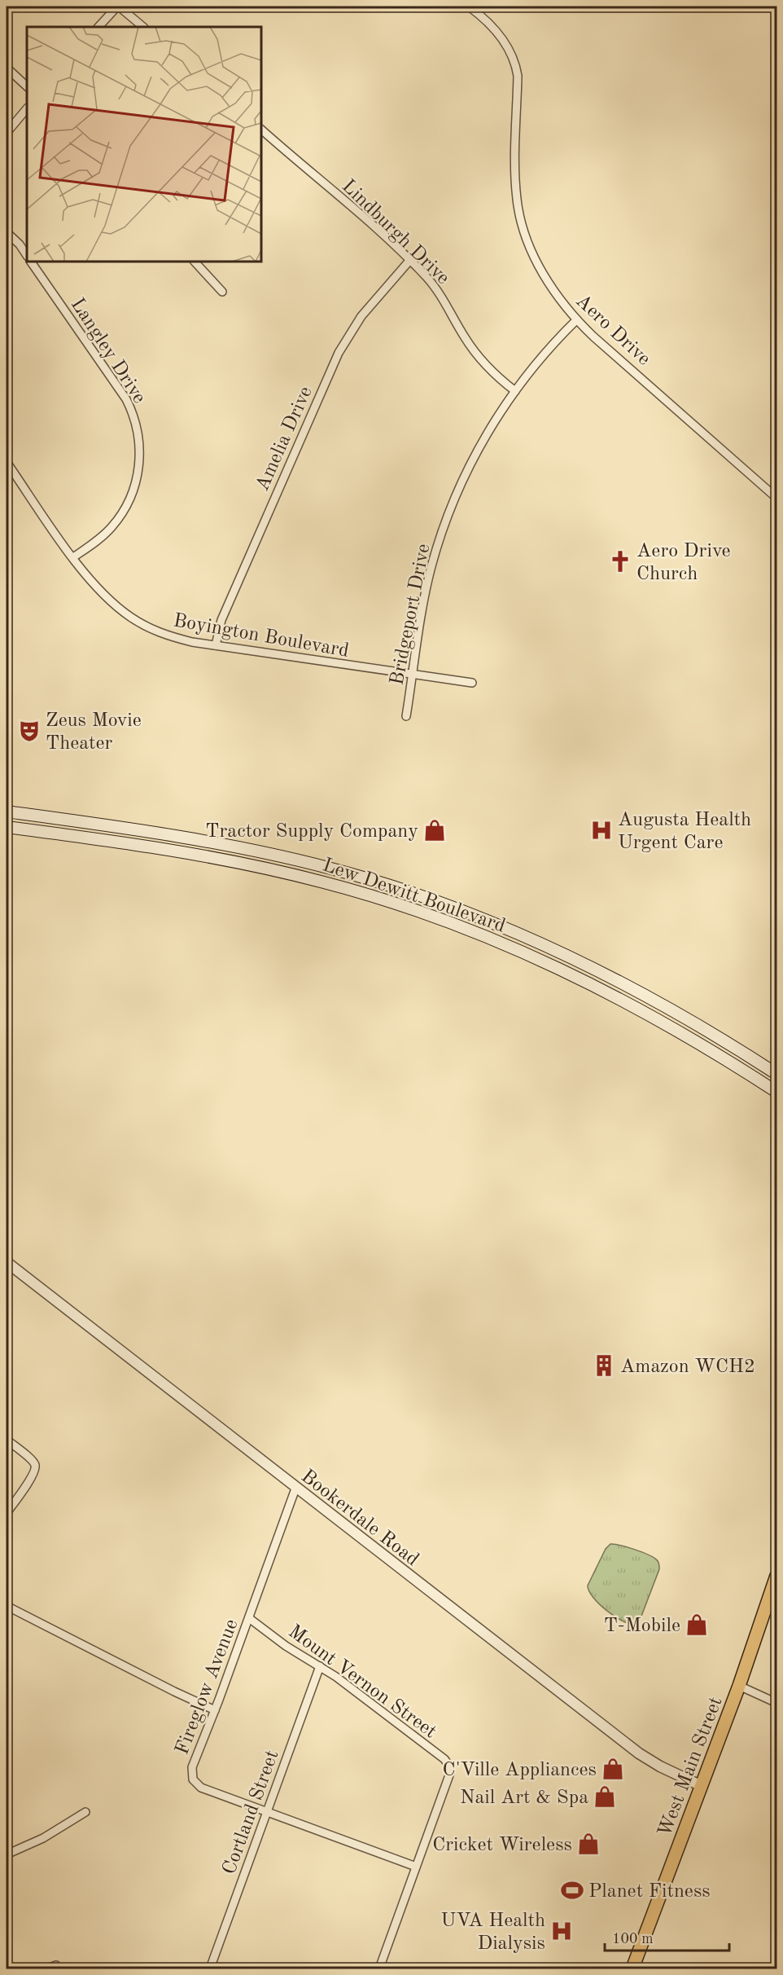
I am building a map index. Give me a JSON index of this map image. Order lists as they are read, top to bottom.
{
  "streets": {
    "main road": ["Lew Dewitt Boulevard", "West Main Street"],
    "street": [
      "Lindburgh Drive",
      "Aero Drive",
      "Langley Drive",
      "Amelia Drive",
      "Bridgeport Drive",
      "Boyington Boulevard",
      "Bookerdale Road",
      "Mount Vernon Street",
      "Fireglow Avenue",
      "Cortland Street"
    ]
  },
  "crossings": [
    ["Lindburgh Drive", "Amelia Drive"],
    ["Lindburgh Drive", "Bridgeport Drive"],
    ["Langley Drive", "Boyington Boulevard"],
    ["Amelia Drive", "Boyington Boulevard"],
    ["Bridgeport Drive", "Boyington Boulevard"],
    ["Bookerdale Road", "Fireglow Avenue"],
    ["Bookerdale Road", "West Main Street"],
    ["Mount Vernon Street", "Fireglow Avenue"],
    ["Mount Vernon Street", "Cortland Street"],
    ["Fireglow Avenue", "Cortland Street"]
  ],
  "places": {
    "church": ["Aero Drive Church"],
    "theatre": ["Zeus Movie Theater"],
    "shop": [
      "Tractor Supply Company",
      "T-Mobile",
      "C'Ville Appliances",
      "Nail Art & Spa",
      "Cricket Wireless"
    ],
    "hospital": ["Augusta Health Urgent Care", "UVA Health Dialysis"],
    "building": ["Amazon WCH2"],
    "sports": ["Planet Fitness"]
  },
  "scale_bar": "100 m"
}
